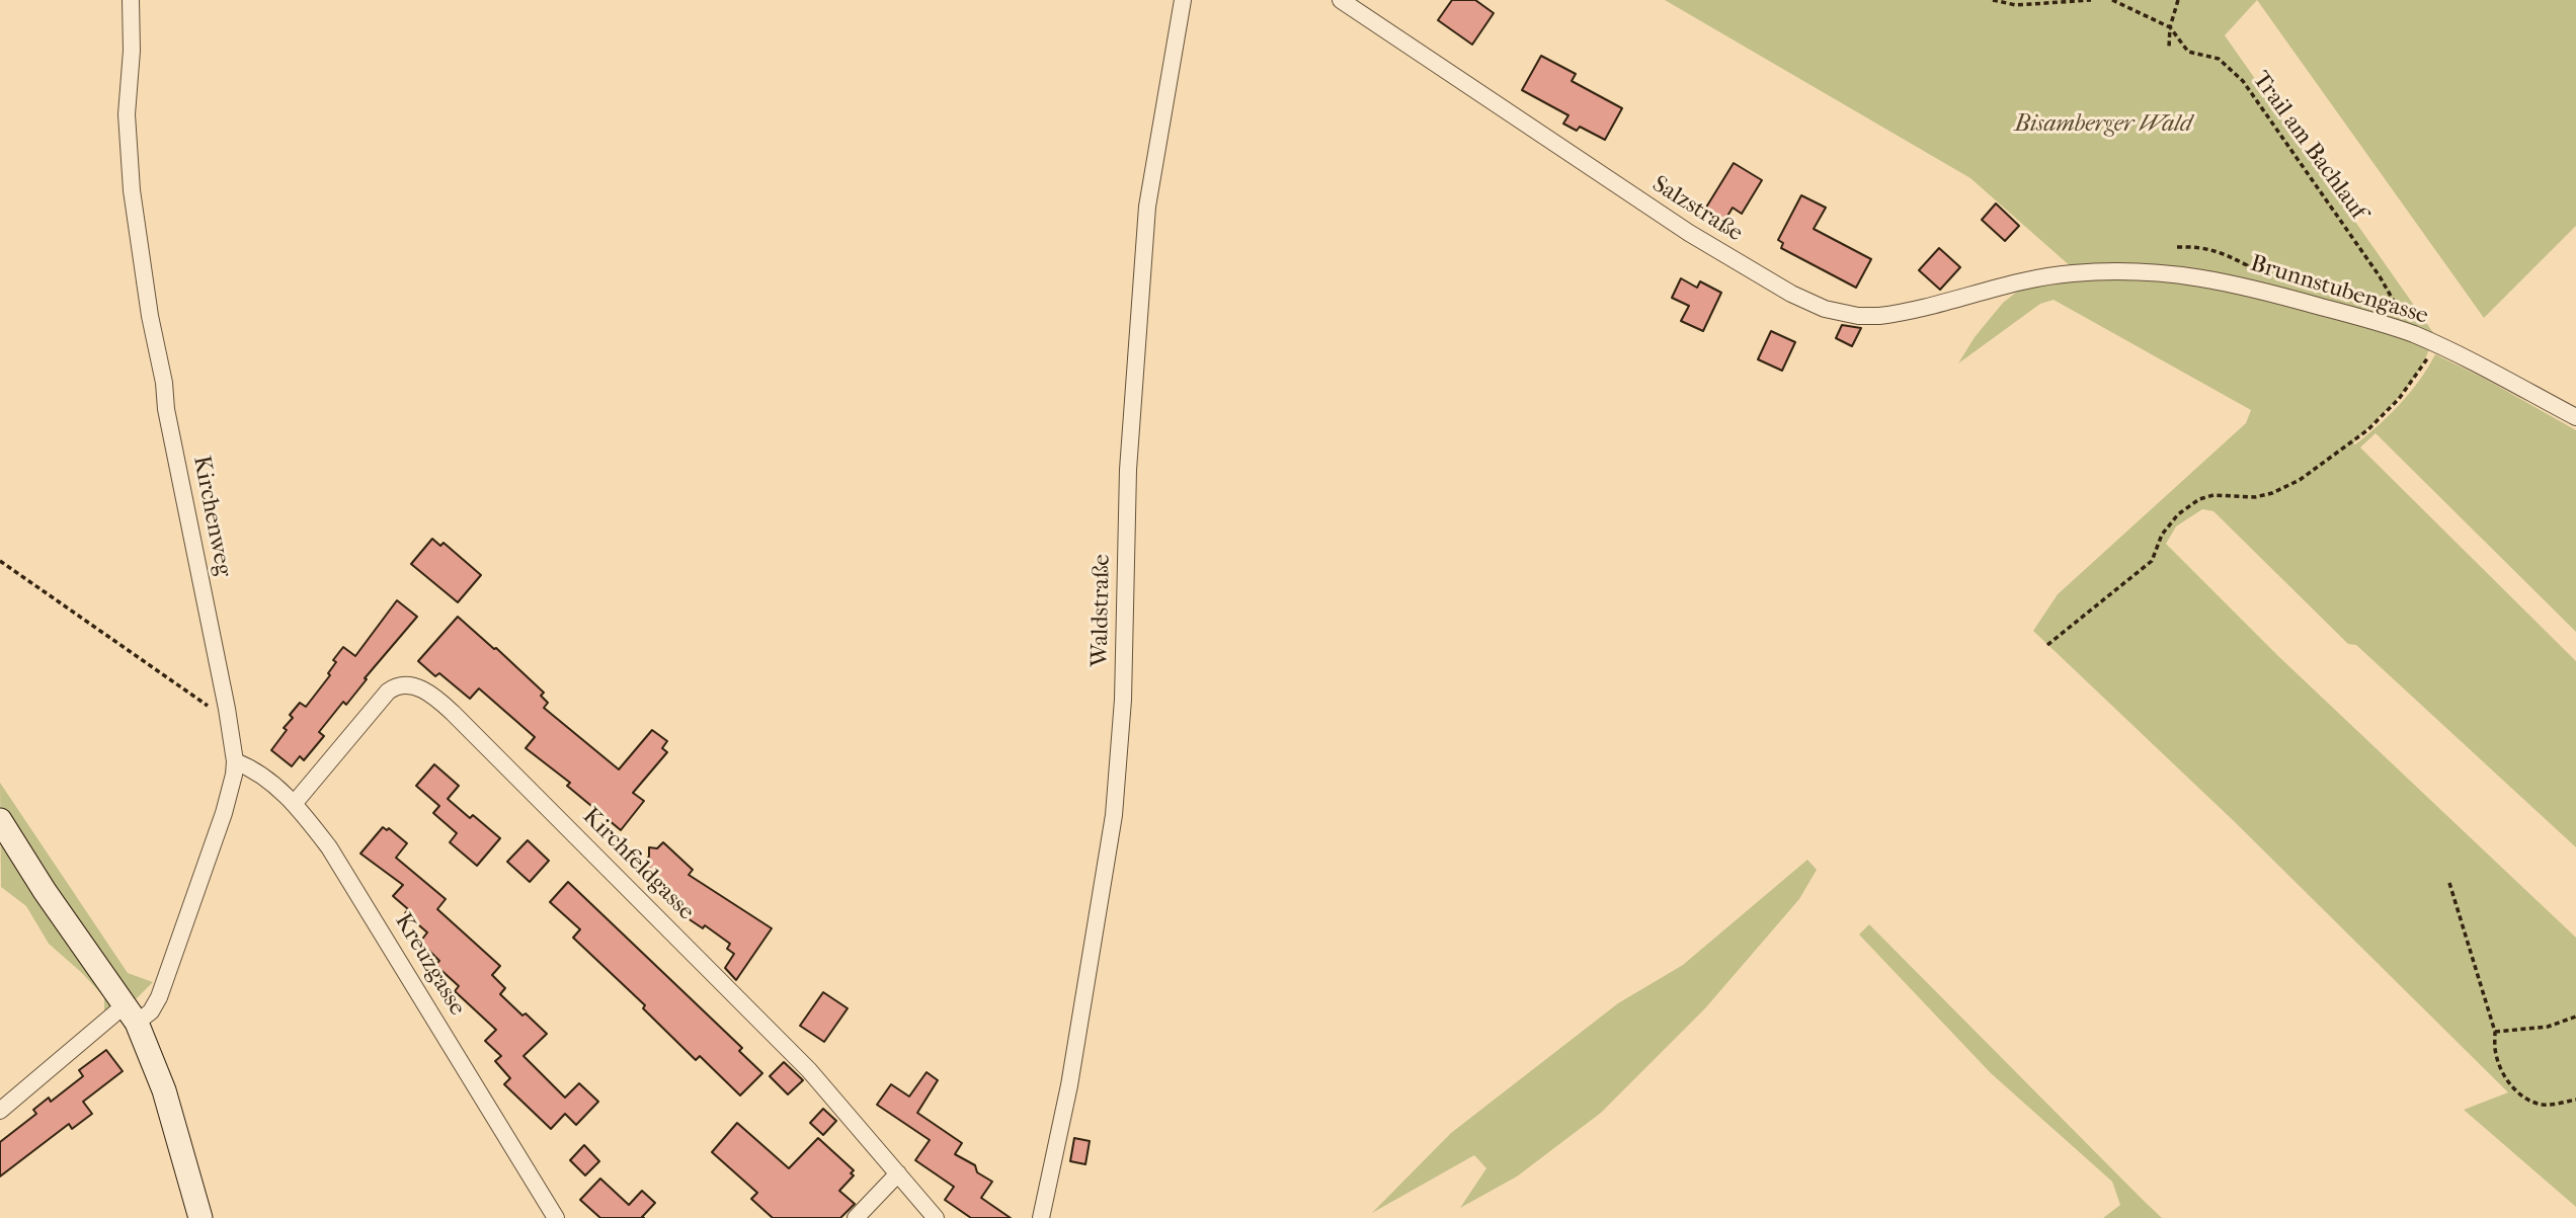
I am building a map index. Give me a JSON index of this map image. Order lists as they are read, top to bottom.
{
  "streets": {
    "street": [
      "Salzstraße",
      "Brunnstubengasse",
      "Kirchenweg",
      "Waldstraße",
      "Kirchfeldgasse",
      "Kreuzgasse"
    ],
    "path": ["Trail am Bachlauf"]
  },
  "crossings": [
    ["Trail am Bachlauf", "Brunnstubengasse"],
    ["Salzstraße", "Brunnstubengasse"],
    ["Kirchenweg", "Kreuzgasse"],
    ["Kirchfeldgasse", "Kreuzgasse"]
  ],
  "parks": ["Bisamberger Wald"]
}
